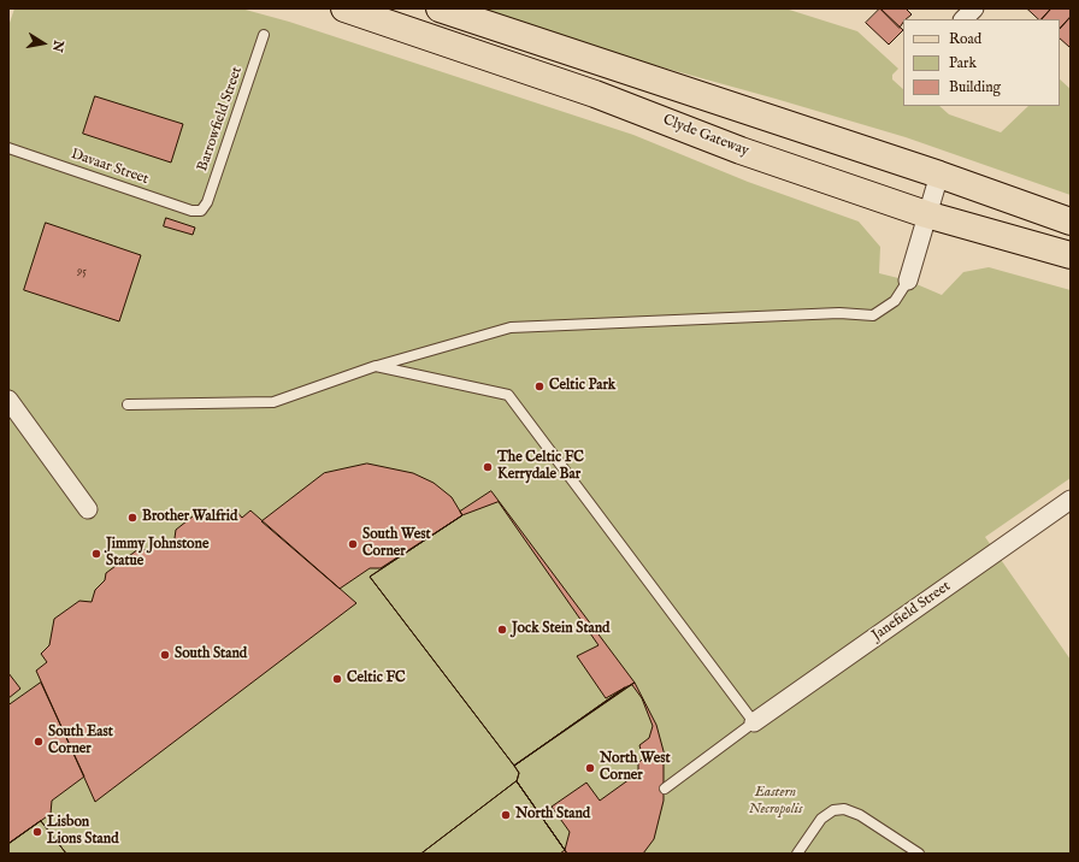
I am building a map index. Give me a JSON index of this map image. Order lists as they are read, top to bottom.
{
  "streets": {
    "main road": ["Clyde Gateway"],
    "street": ["Janefield Street"],
    "lane": ["Barrowfield Street", "Davaar Street"]
  },
  "crossings": [
    ["Barrowfield Street", "Davaar Street"]
  ],
  "parks": ["Eastern Necropolis"],
  "places": [
    "Celtic Park",
    "The Celtic FC Kerrydale Bar",
    "Brother Walfrid",
    "South West Corner",
    "Jimmy Johnstone Statue",
    "Jock Stein Stand",
    "South Stand",
    "Celtic FC",
    "South East Corner",
    "North West Corner",
    "North Stand",
    "Lisbon Lions Stand"
  ],
  "house_numbers": ["95"],
  "legend": ["Road", "Park", "Building"],
  "north": "right"
}
